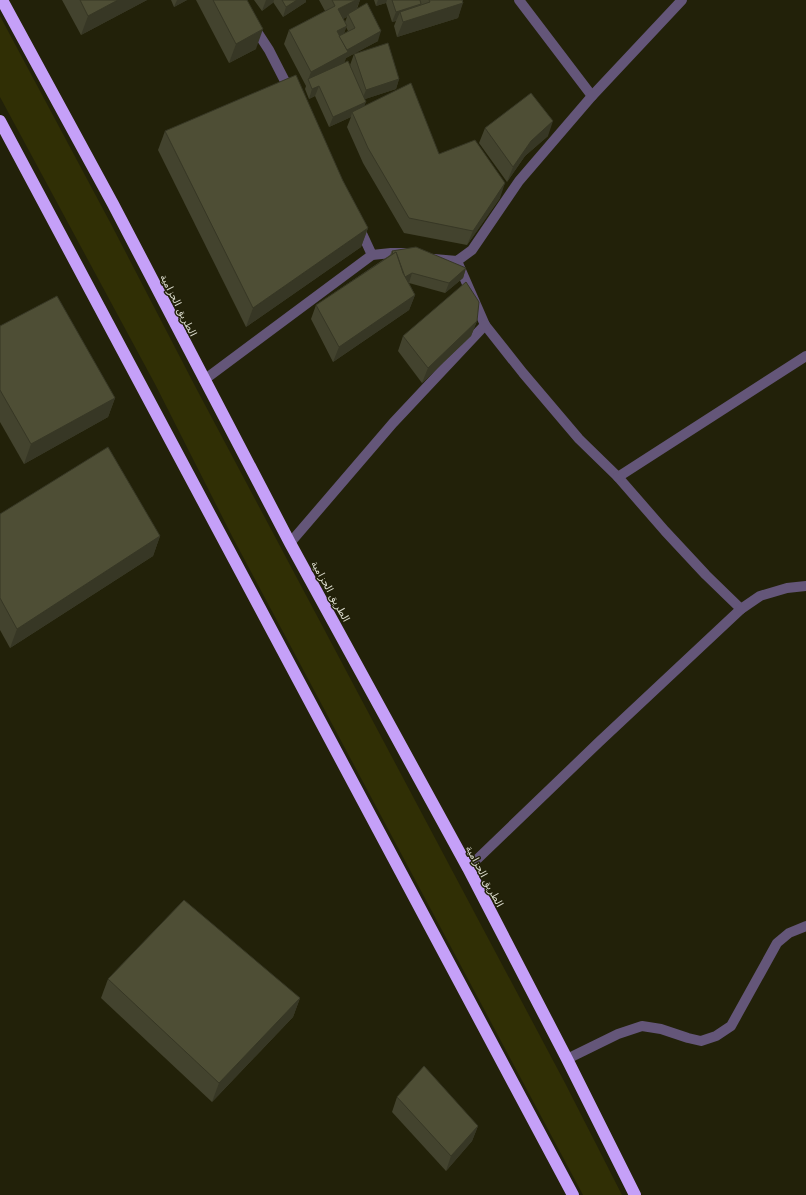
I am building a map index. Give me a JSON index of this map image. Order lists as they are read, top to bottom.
{
  "streets": {
    "highway": ["الطريق الحزامية"]
  }
}
